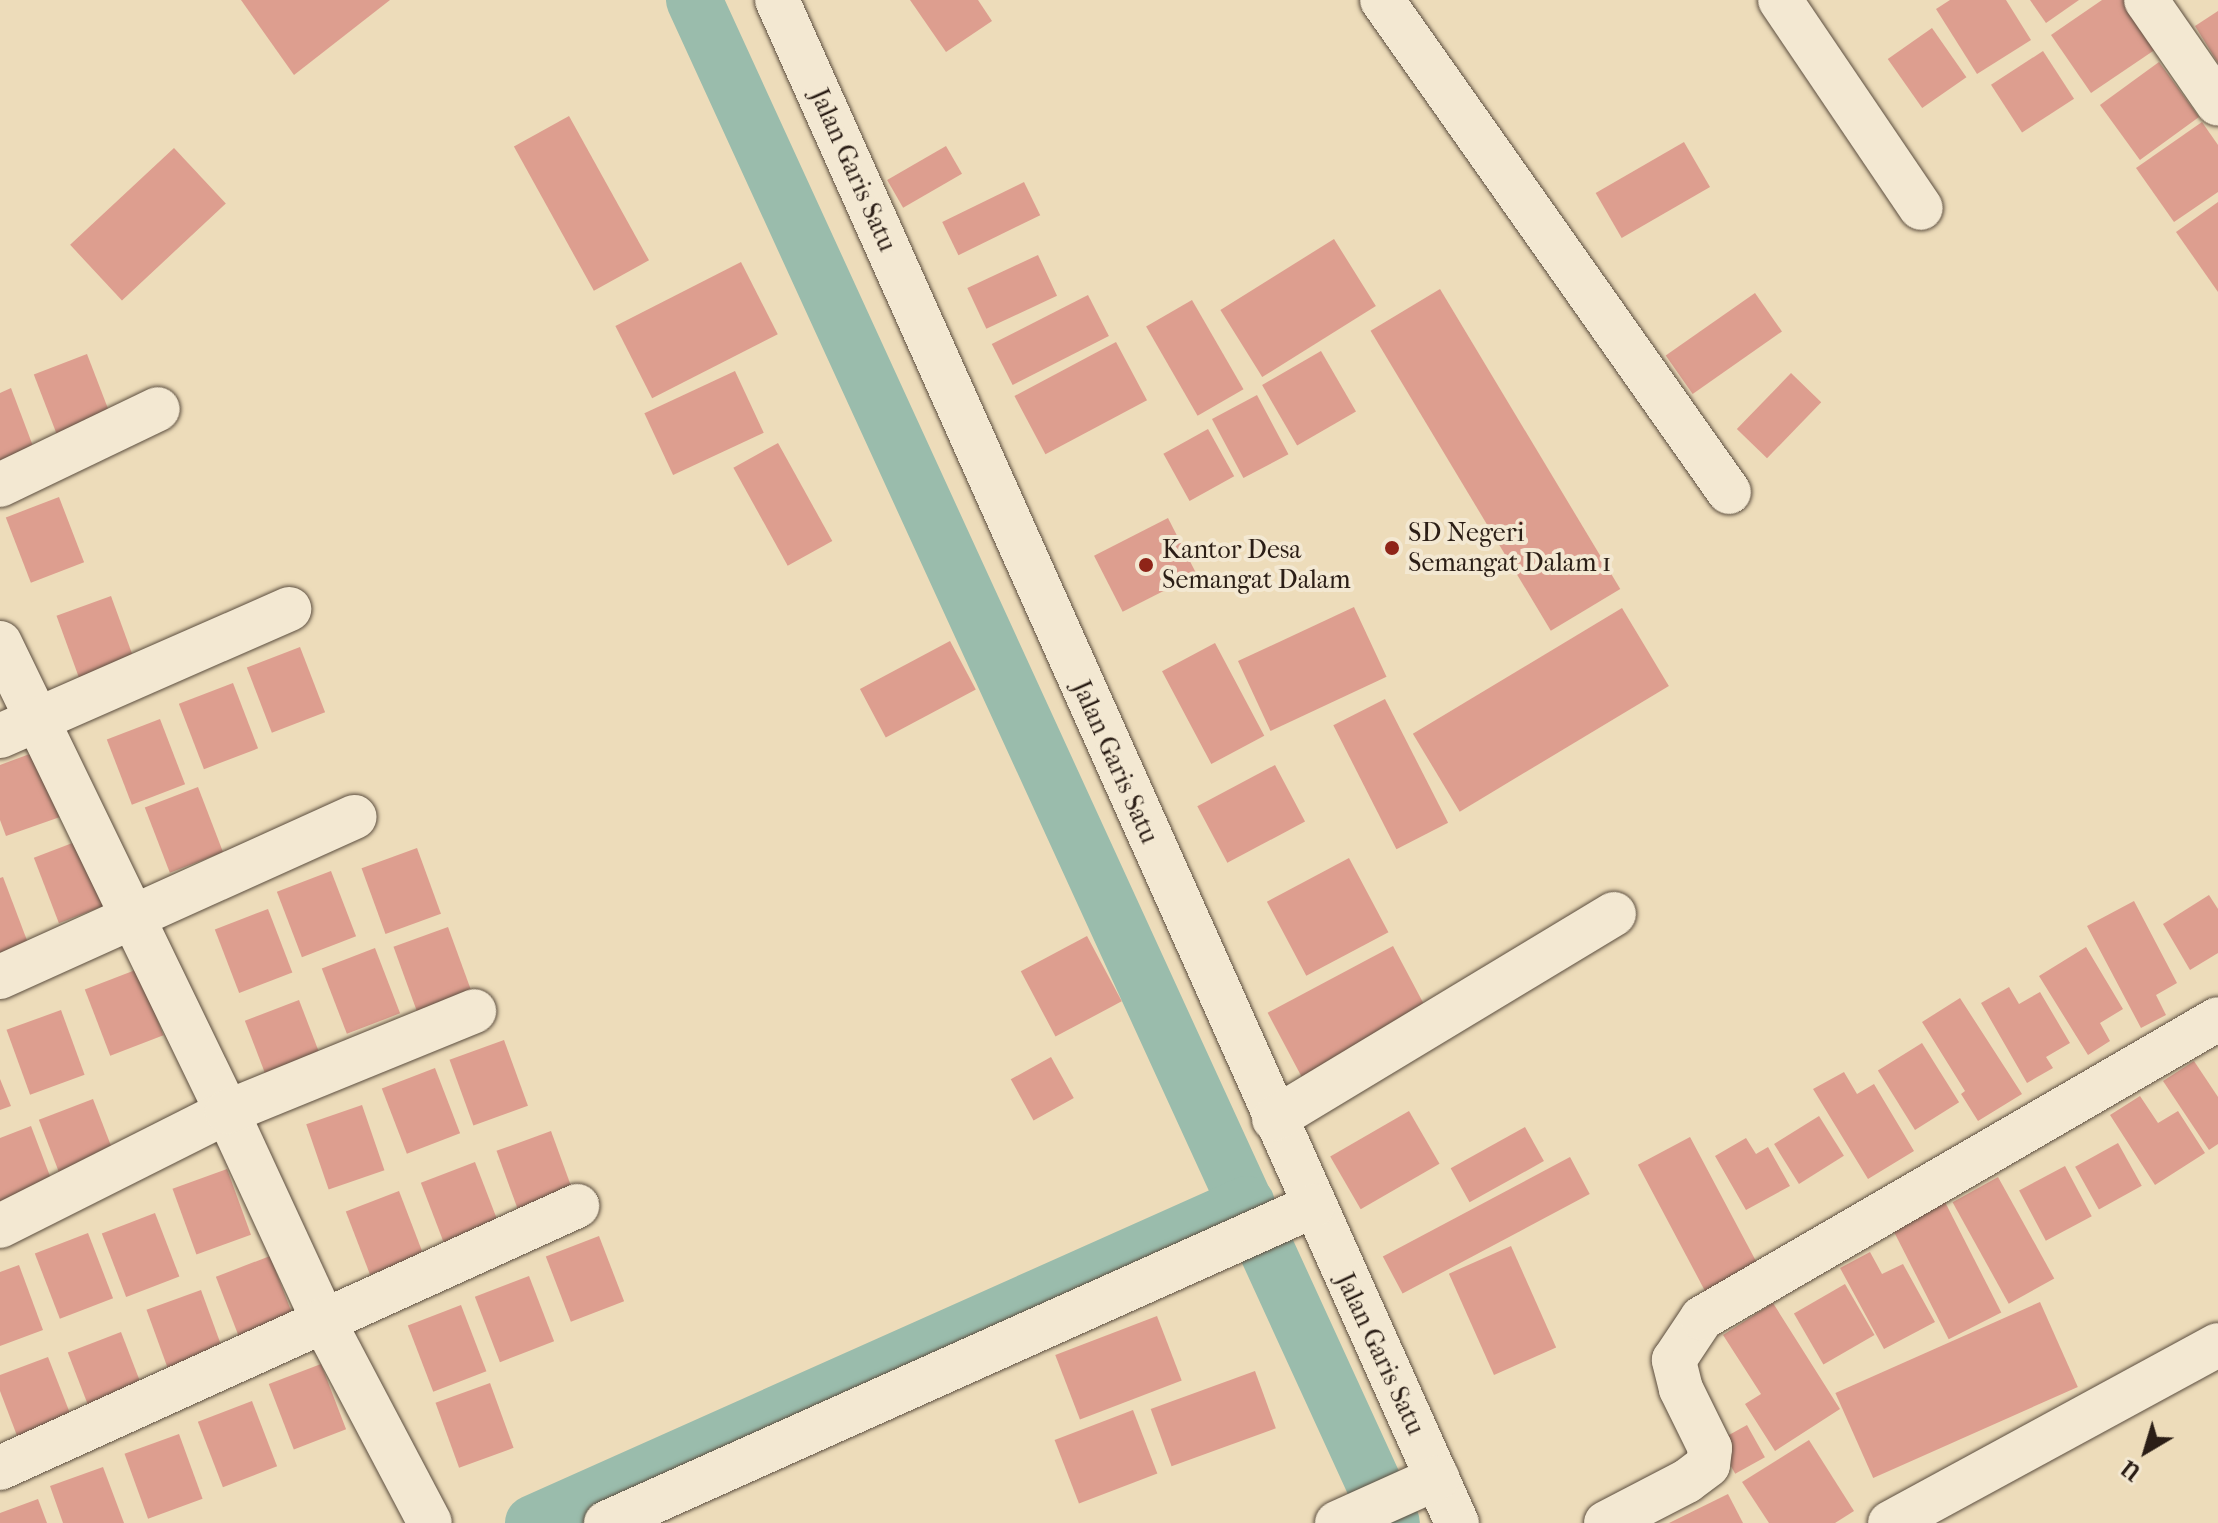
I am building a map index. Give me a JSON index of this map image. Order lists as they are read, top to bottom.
{
  "streets": {
    "street": ["Jalan Garis Satu"]
  },
  "places": ["SD Negeri Semangat Dalam 1", "Kantor Desa Semangat Dalam"],
  "north": "bottom left"
}
